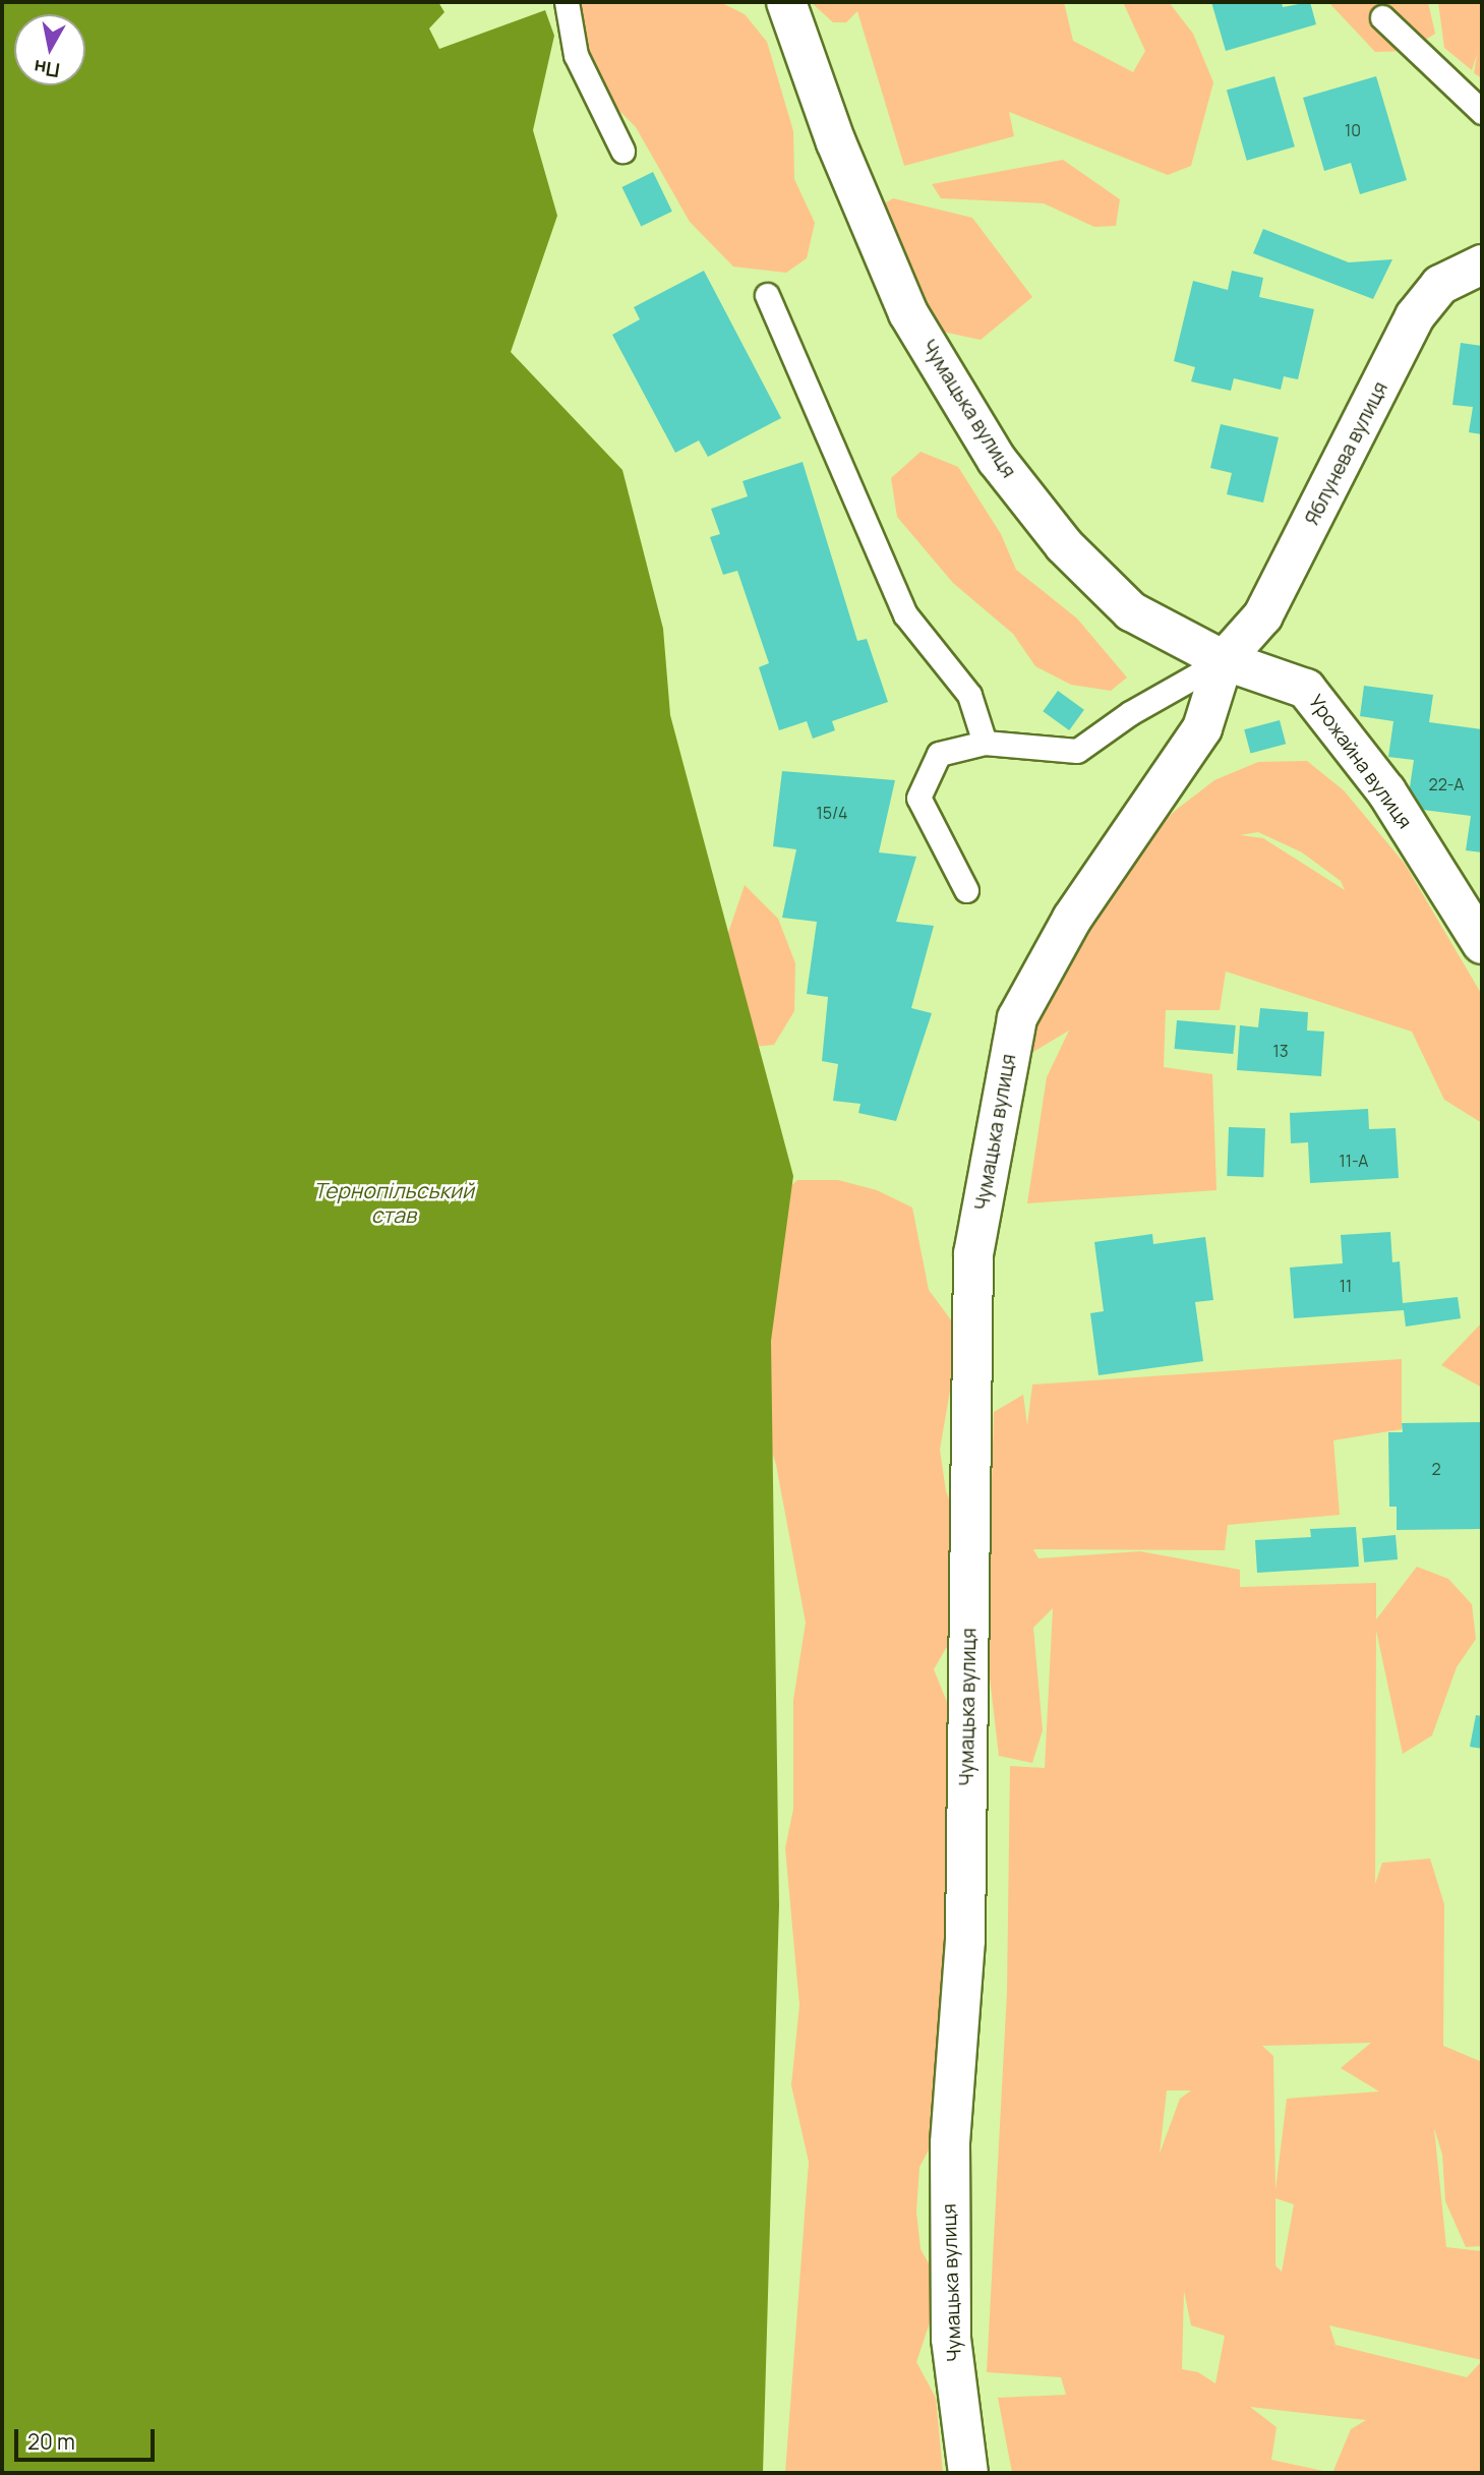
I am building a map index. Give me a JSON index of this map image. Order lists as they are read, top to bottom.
{
  "streets": {
    "street": ["Чумацька вулиця", "Яблунева вулиця", "Урожайна вулиця"]
  },
  "crossings": [
    ["Чумацька вулиця", "Яблунева вулиця"],
    ["Чумацька вулиця", "Урожайна вулиця"],
    ["Яблунева вулиця", "Урожайна вулиця"]
  ],
  "water": ["Тернопільський став"],
  "house_numbers": [
    "10",
    "22-А",
    "15/4",
    "13",
    "11-А",
    "11",
    "2"
  ],
  "scale_bar": "20 m",
  "north": "bottom"
}
